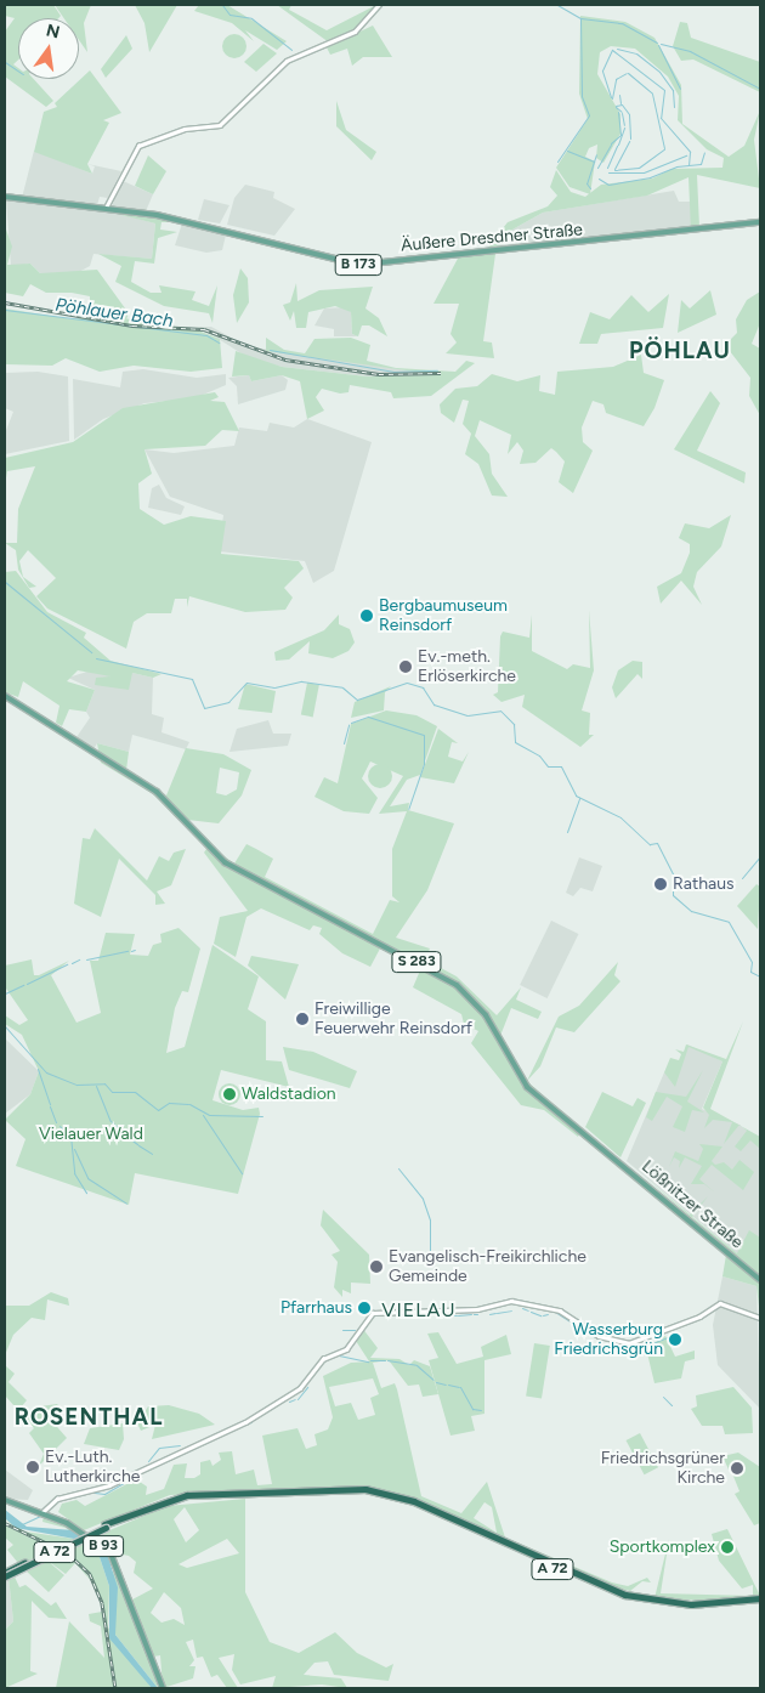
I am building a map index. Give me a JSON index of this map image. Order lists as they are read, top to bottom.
{
  "streets": {
    "highway": ["A 72"],
    "main road": [
      "Äußere Dresdner Straße",
      "B 173",
      "S 283",
      "Lößnitzer Straße",
      "B 93"
    ]
  },
  "districts": ["PÖHLAU", "VIELAU", "ROSENTHAL"],
  "water": ["Pöhlauer Bach"],
  "parks": ["Vielauer Wald"],
  "places": [
    "Bergbaumuseum Reinsdorf",
    "Ev.-meth. Erlöserkirche",
    "Rathaus",
    "Freiwillige Feuerwehr Reinsdorf",
    "Waldstadion",
    "Evangelisch-Freikirchliche Gemeinde",
    "Pfarrhaus",
    "Wasserburg Friedrichsgrün",
    "Ev.-Luth. Lutherkirche",
    "Friedrichsgrüner Kirche",
    "Sportkomplex"
  ],
  "north": "top"
}
